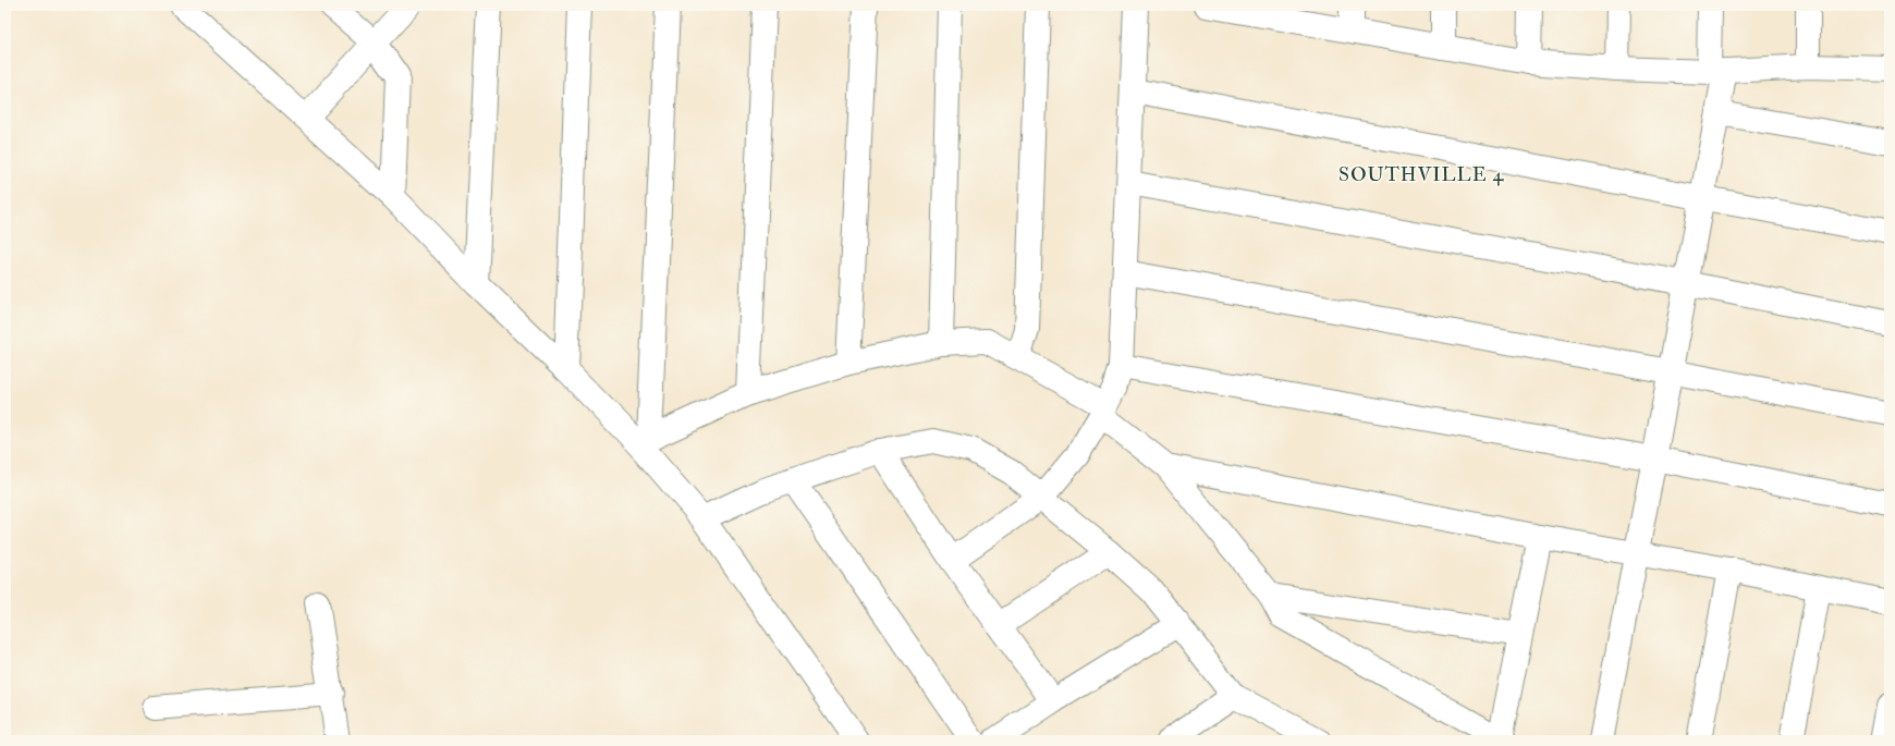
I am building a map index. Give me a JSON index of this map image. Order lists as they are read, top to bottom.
{
  "districts": ["SOUTHVILLE 4"]
}
